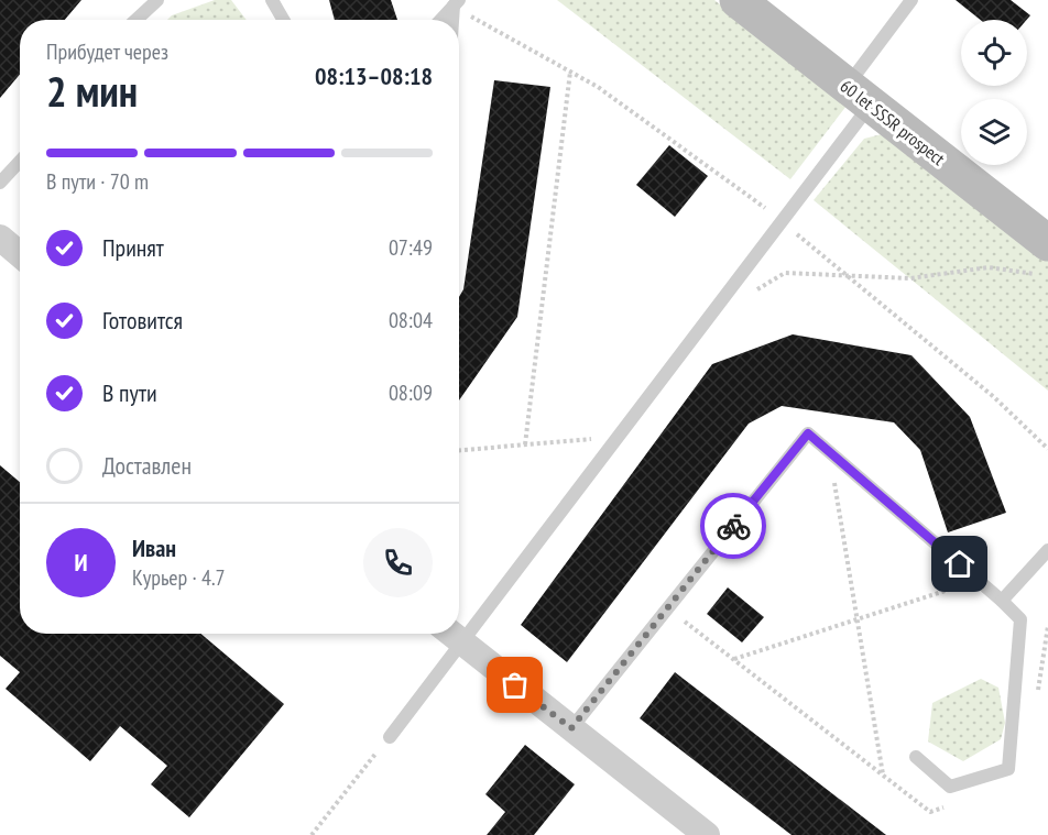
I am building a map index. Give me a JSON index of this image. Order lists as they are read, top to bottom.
{
  "streets": {
    "street": ["60 let SSSR prospect"]
  },
  "page": {
    "heading": ["2 мин", "Прибудет через", "08:13–08:18"],
    "panel": ["Иван", "Курьер · 4.7"],
    "bar": "В пути · 70 m",
    "list": [
      ["Принят", "07:49"],
      ["Готовится", "08:04"],
      ["В пути", "08:09"],
      "Доставлен"
    ],
    "round": "И"
  }
}
